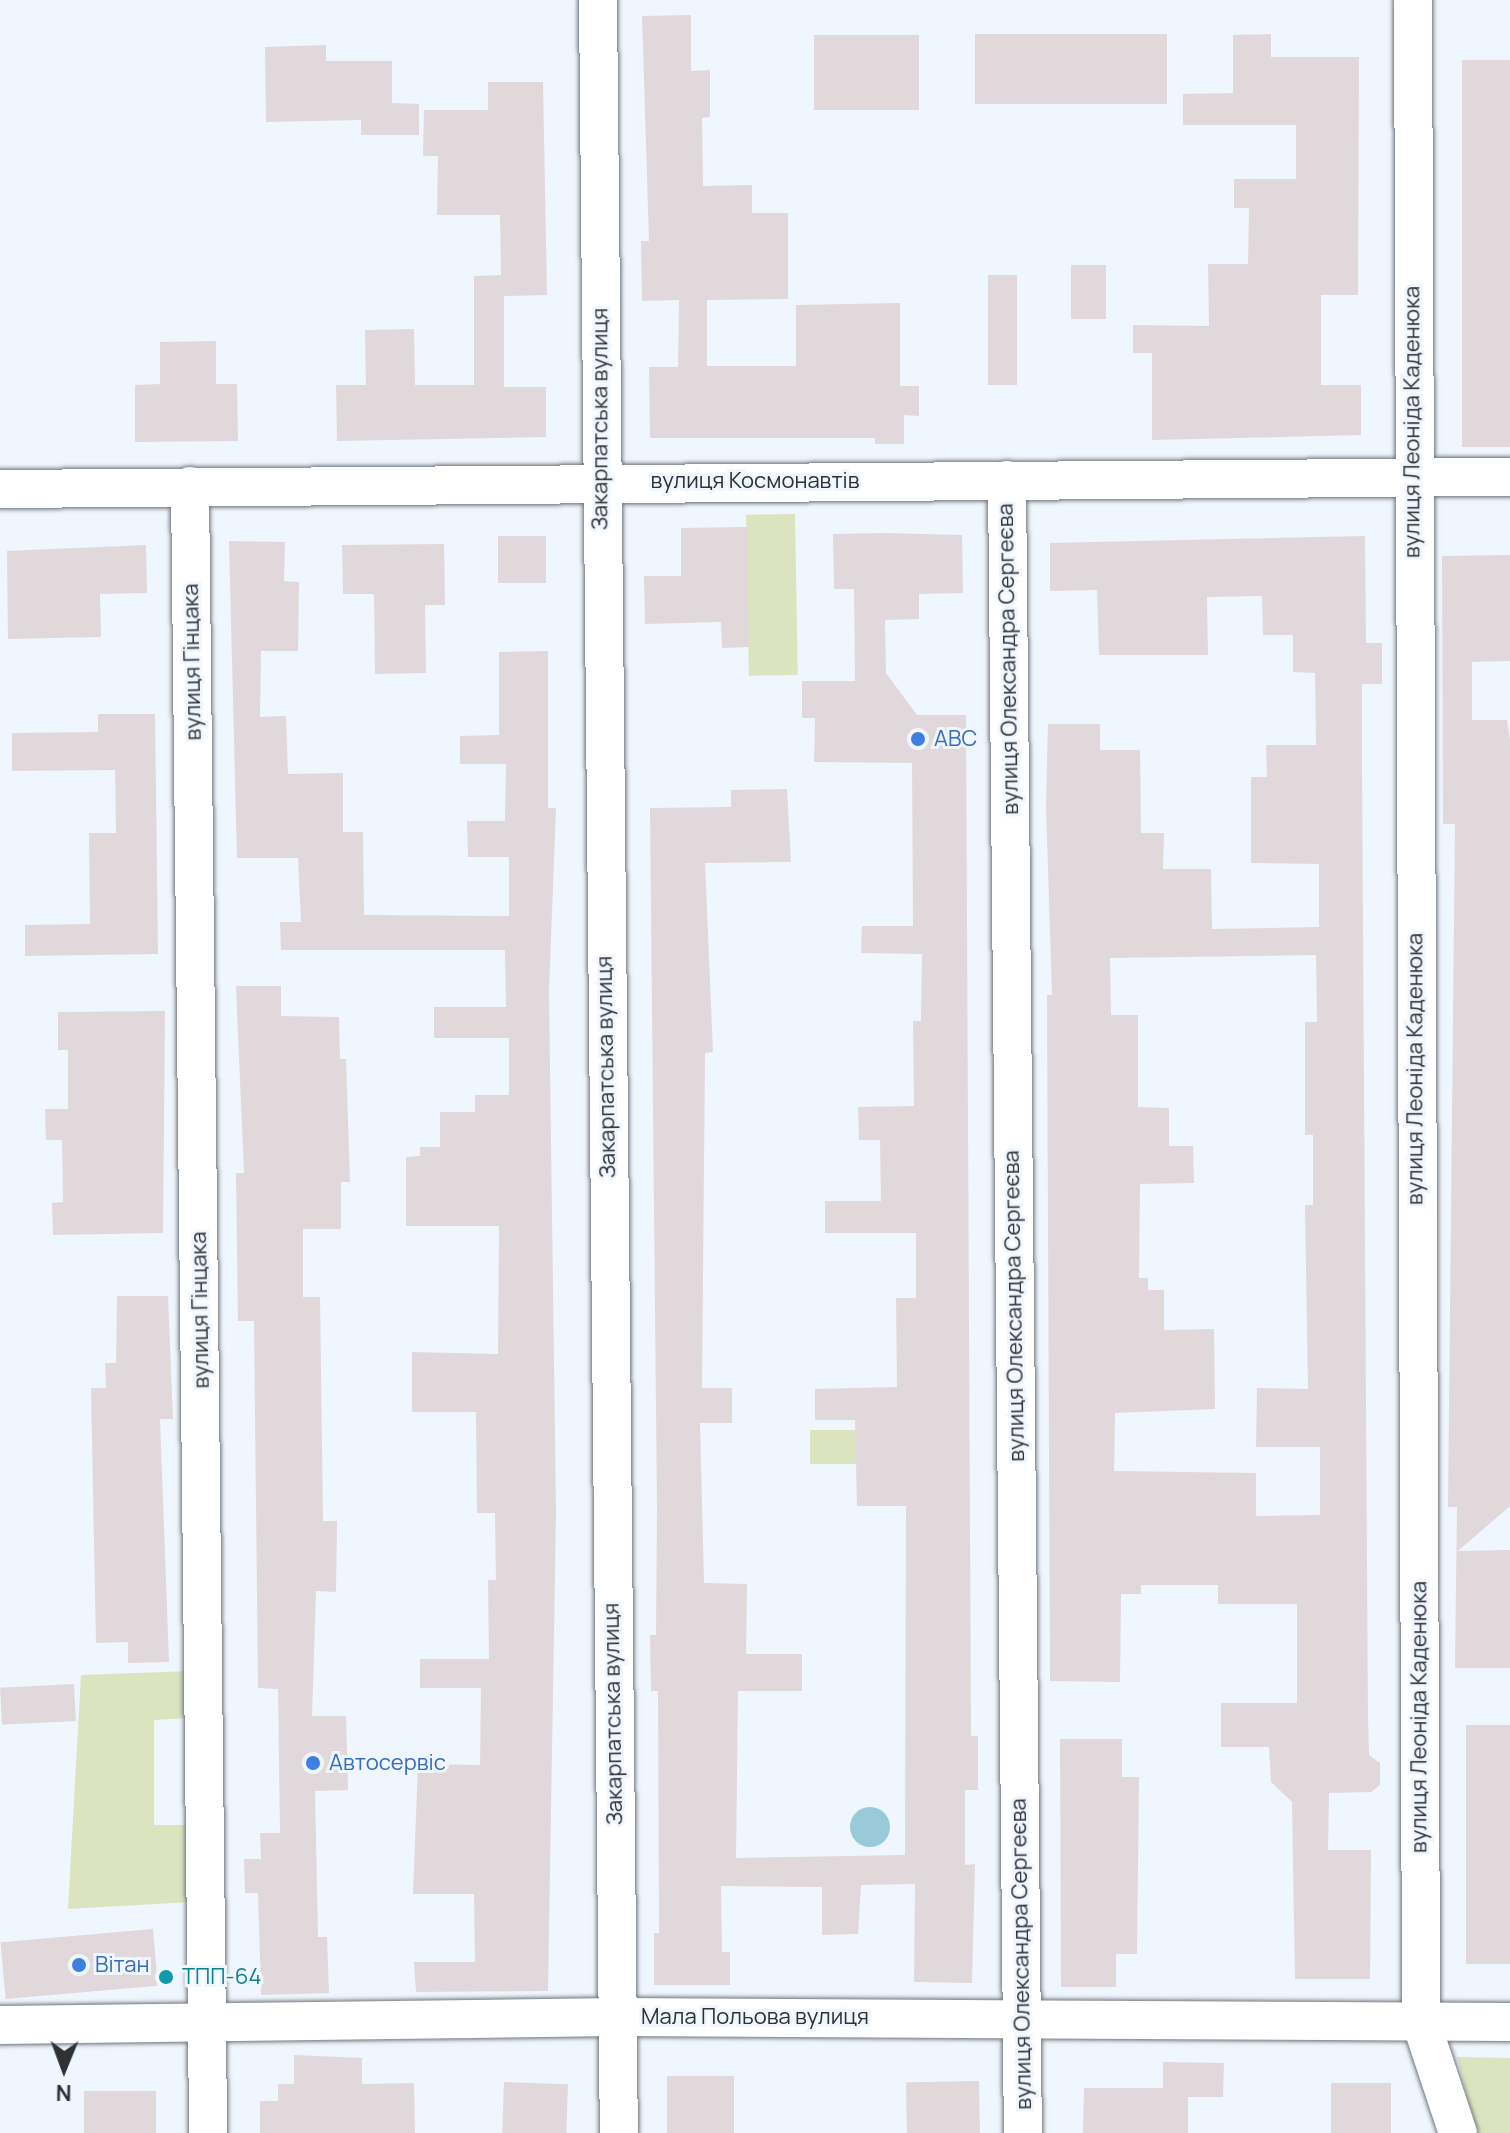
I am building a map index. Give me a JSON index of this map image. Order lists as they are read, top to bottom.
{
  "streets": {
    "street": [
      "Закарпатська вулиця",
      "вулиця Леоніда Каденюка",
      "вулиця Космонавтів",
      "вулиця Олександра Сергеєва",
      "вулиця Гінцака",
      "Мала Польова вулиця"
    ]
  },
  "crossings": [
    ["Закарпатська вулиця", "вулиця Космонавтів"],
    ["Закарпатська вулиця", "Мала Польова вулиця"],
    ["вулиця Леоніда Каденюка", "вулиця Космонавтів"],
    ["вулиця Леоніда Каденюка", "Мала Польова вулиця"],
    ["вулиця Космонавтів", "вулиця Олександра Сергеєва"],
    ["вулиця Космонавтів", "вулиця Гінцака"],
    ["вулиця Олександра Сергеєва", "Мала Польова вулиця"],
    ["вулиця Гінцака", "Мала Польова вулиця"]
  ],
  "places": [
    "ABC",
    "Автосервіс",
    "Вітан",
    "ТПП-64"
  ],
  "north": "bottom"
}
